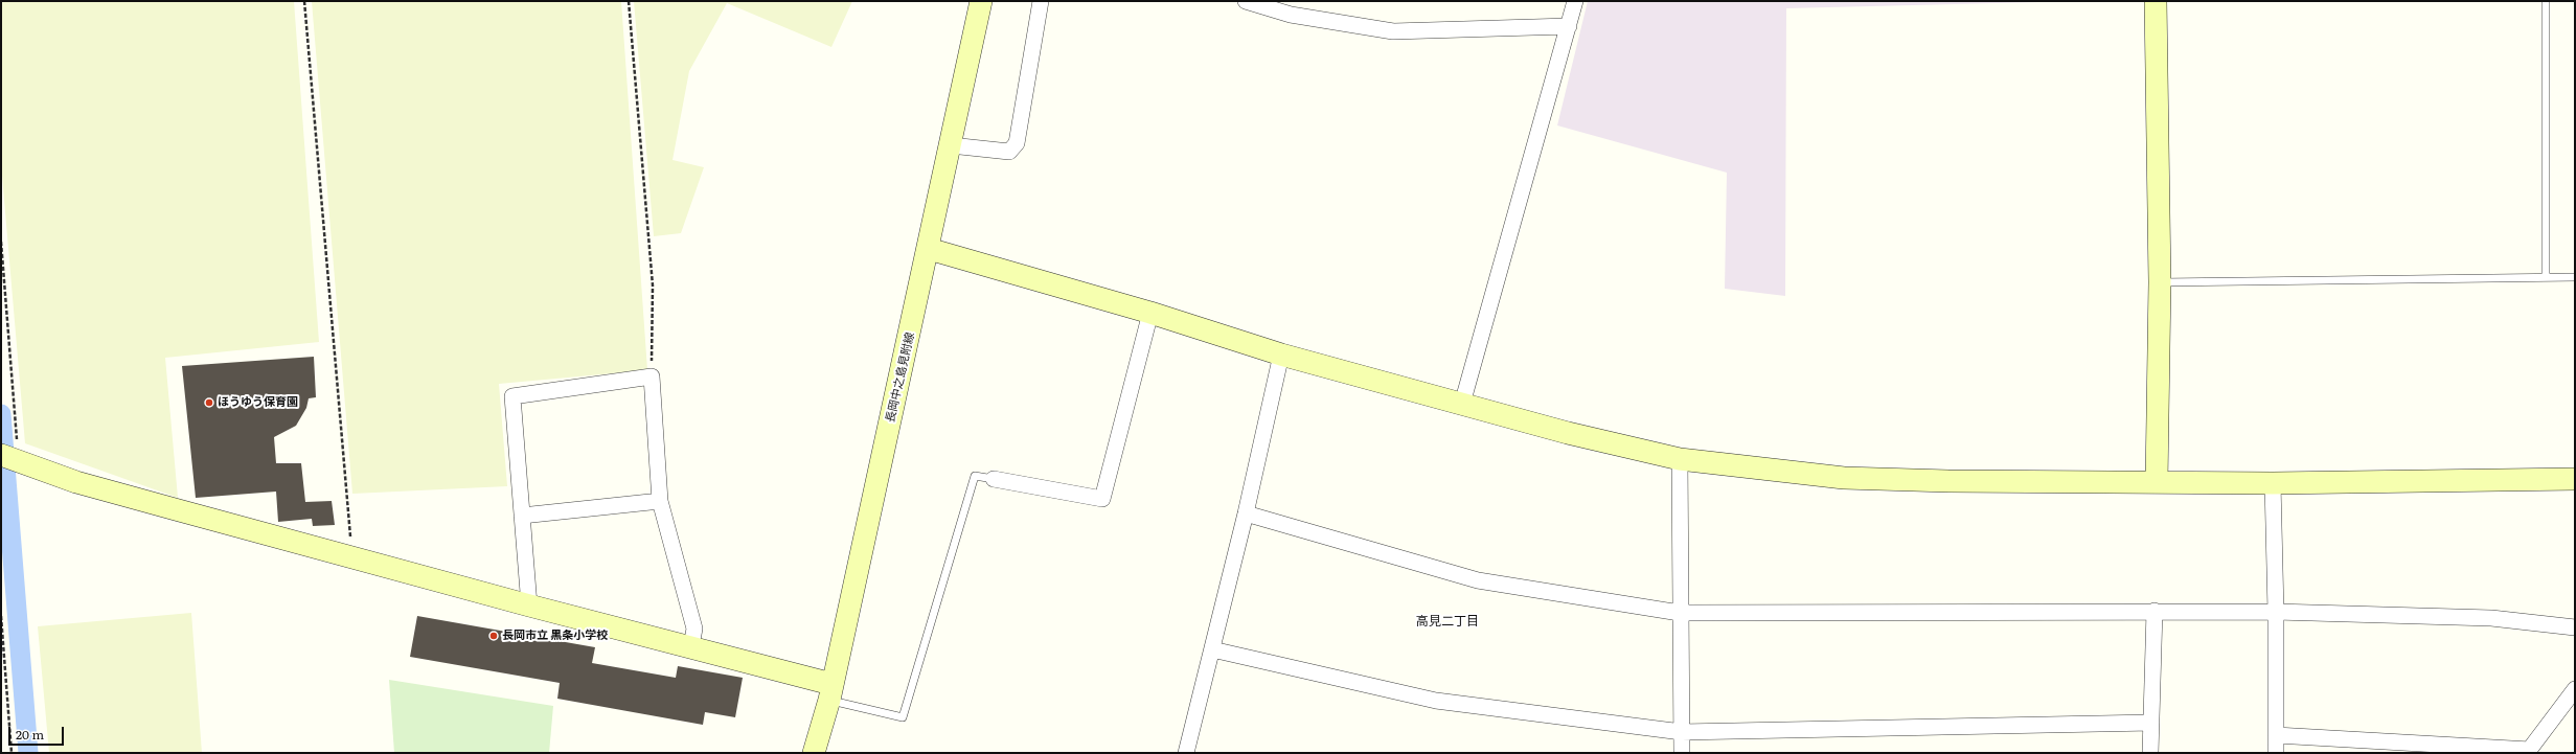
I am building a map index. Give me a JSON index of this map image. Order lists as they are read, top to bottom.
{
  "streets": {
    "street": ["長岡中之島見附線"]
  },
  "districts": ["高見二丁目"],
  "places": ["ほうゆう保育園", "長岡市立 黒条小学校"],
  "scale_bar": "20 m"
}
